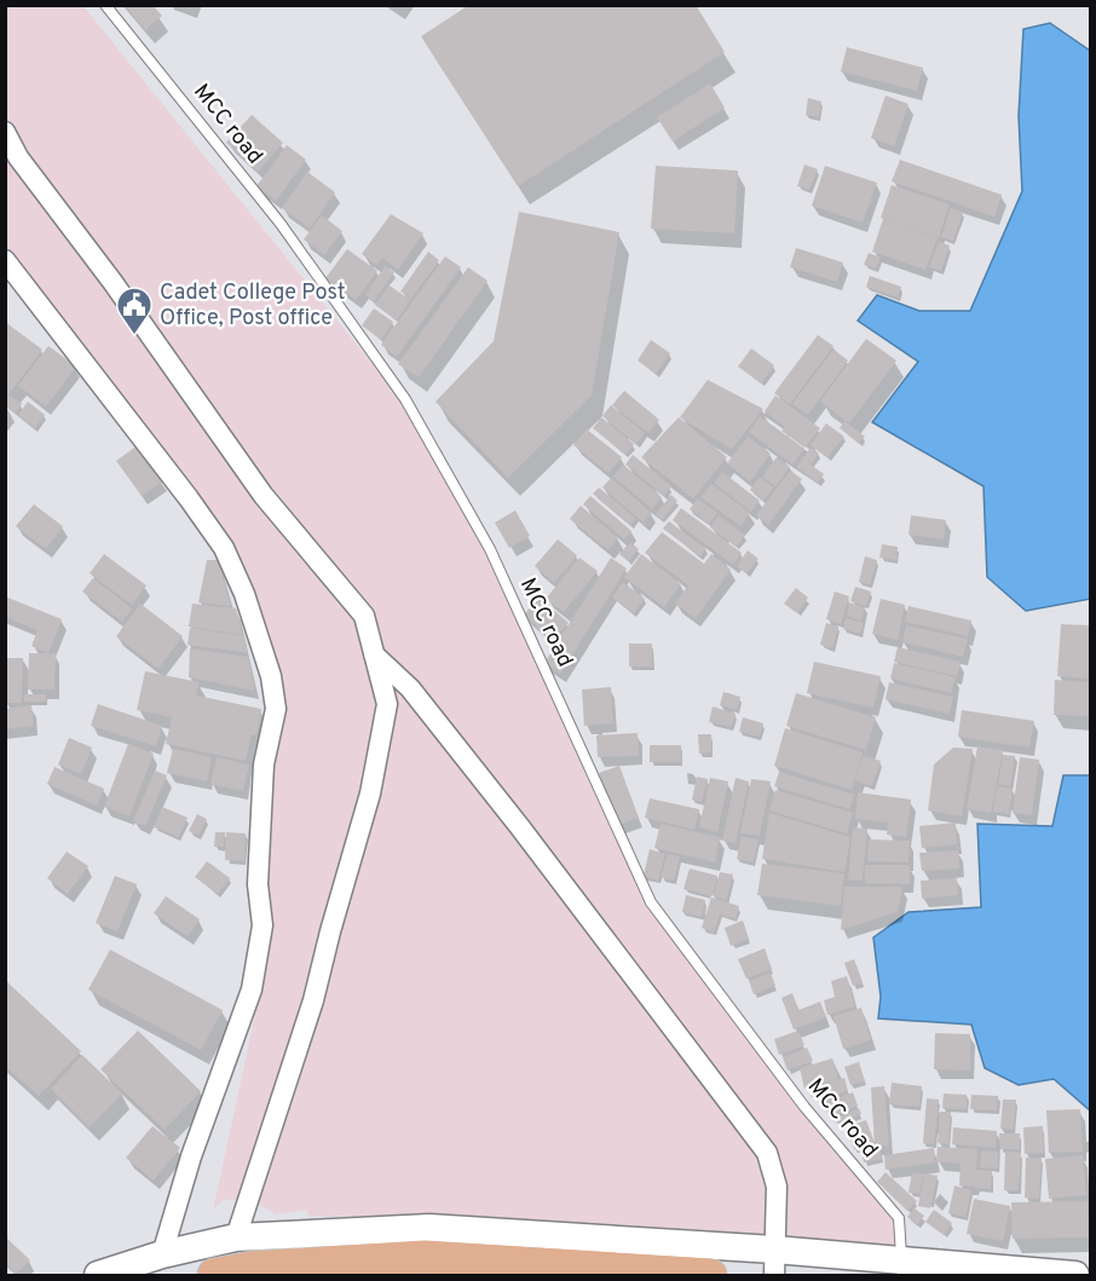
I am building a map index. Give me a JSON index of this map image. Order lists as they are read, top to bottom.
{
  "streets": {
    "lane": ["MCC road"]
  },
  "places": {
    "public building": ["Cadet College Post Office, Post office"]
  }
}
